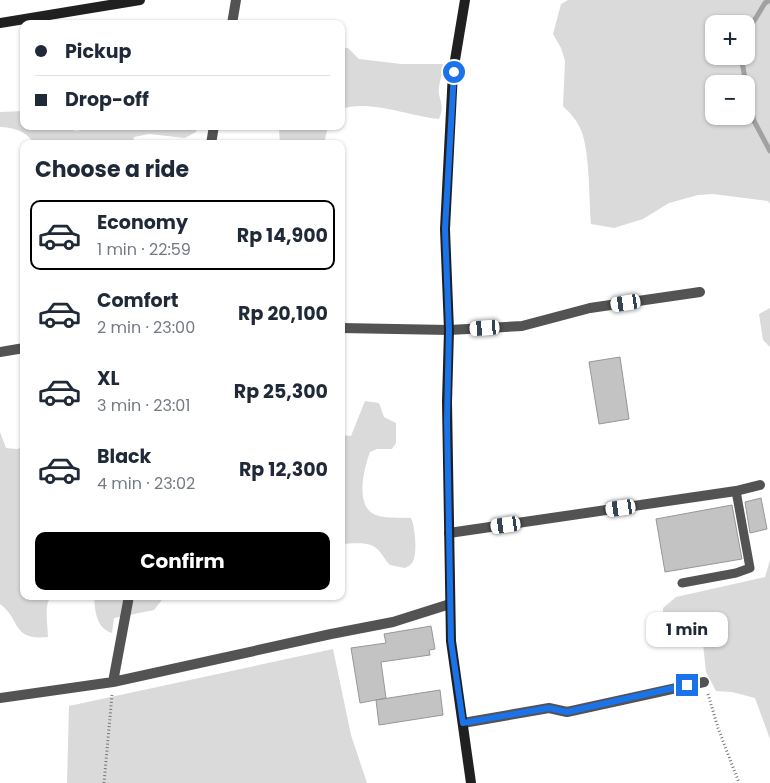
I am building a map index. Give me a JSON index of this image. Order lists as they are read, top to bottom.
{
  "page": {
    "map_buttons": ["+", "−"],
    "banner": ["Pickup", "Drop-off"],
    "heading": "Choose a ride",
    "list": [
      {
        "name": "Economy",
        "note": "1 min · 22:59",
        "value": "Rp 14,900"
      },
      {
        "name": "Comfort",
        "note": "2 min · 23:00",
        "value": "Rp 20,100"
      },
      {
        "name": "XL",
        "note": "3 min · 23:01",
        "value": "Rp 25,300"
      },
      {
        "name": "Black",
        "note": "4 min · 23:02",
        "value": "Rp 12,300"
      }
    ],
    "buttons": "Confirm",
    "bubble": "1 min"
  }
}
